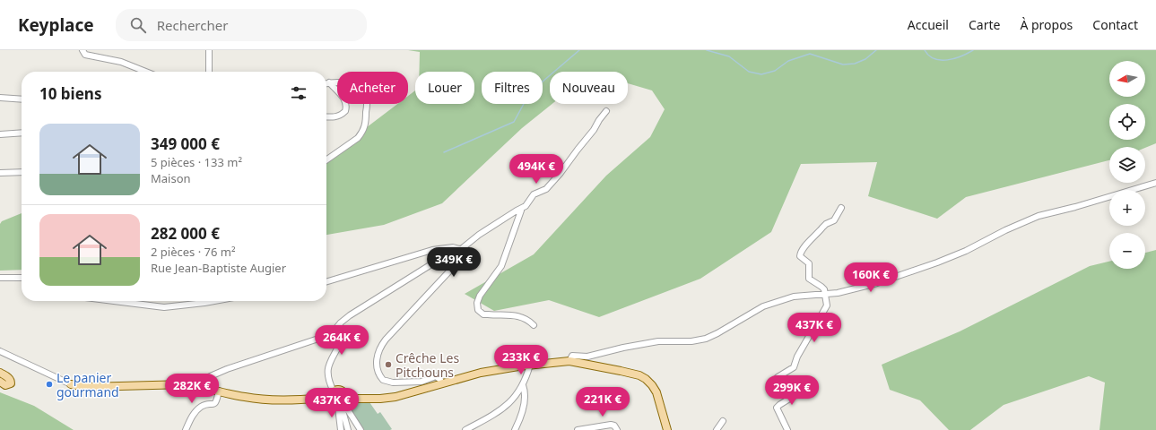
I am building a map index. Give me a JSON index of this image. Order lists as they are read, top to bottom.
{
  "places": ["Crêche Les Pitchouns", "Le panier gourmand"],
  "north": "left",
  "page": {
    "header": "Keyplace",
    "search": "Rechercher",
    "nav": [
      "Accueil",
      "Carte",
      "À propos",
      "Contact"
    ],
    "map_buttons": ["+", "−"],
    "chip": [
      "Acheter",
      "Louer",
      "Filtres",
      "Nouveau"
    ],
    "heading": "10 biens",
    "list": [
      {
        "name": "349 000 €",
        "note": "5 pièces · 133 m² · Maison"
      },
      {
        "name": "282 000 €",
        "note": "2 pièces · 76 m² · Rue Jean-Baptiste Augier"
      }
    ],
    "price": [
      "494K €",
      "349K €",
      "160K €",
      "437K €",
      "264K €",
      "233K €",
      "282K €",
      "299K €",
      "221K €",
      "437K €"
    ]
  }
}
